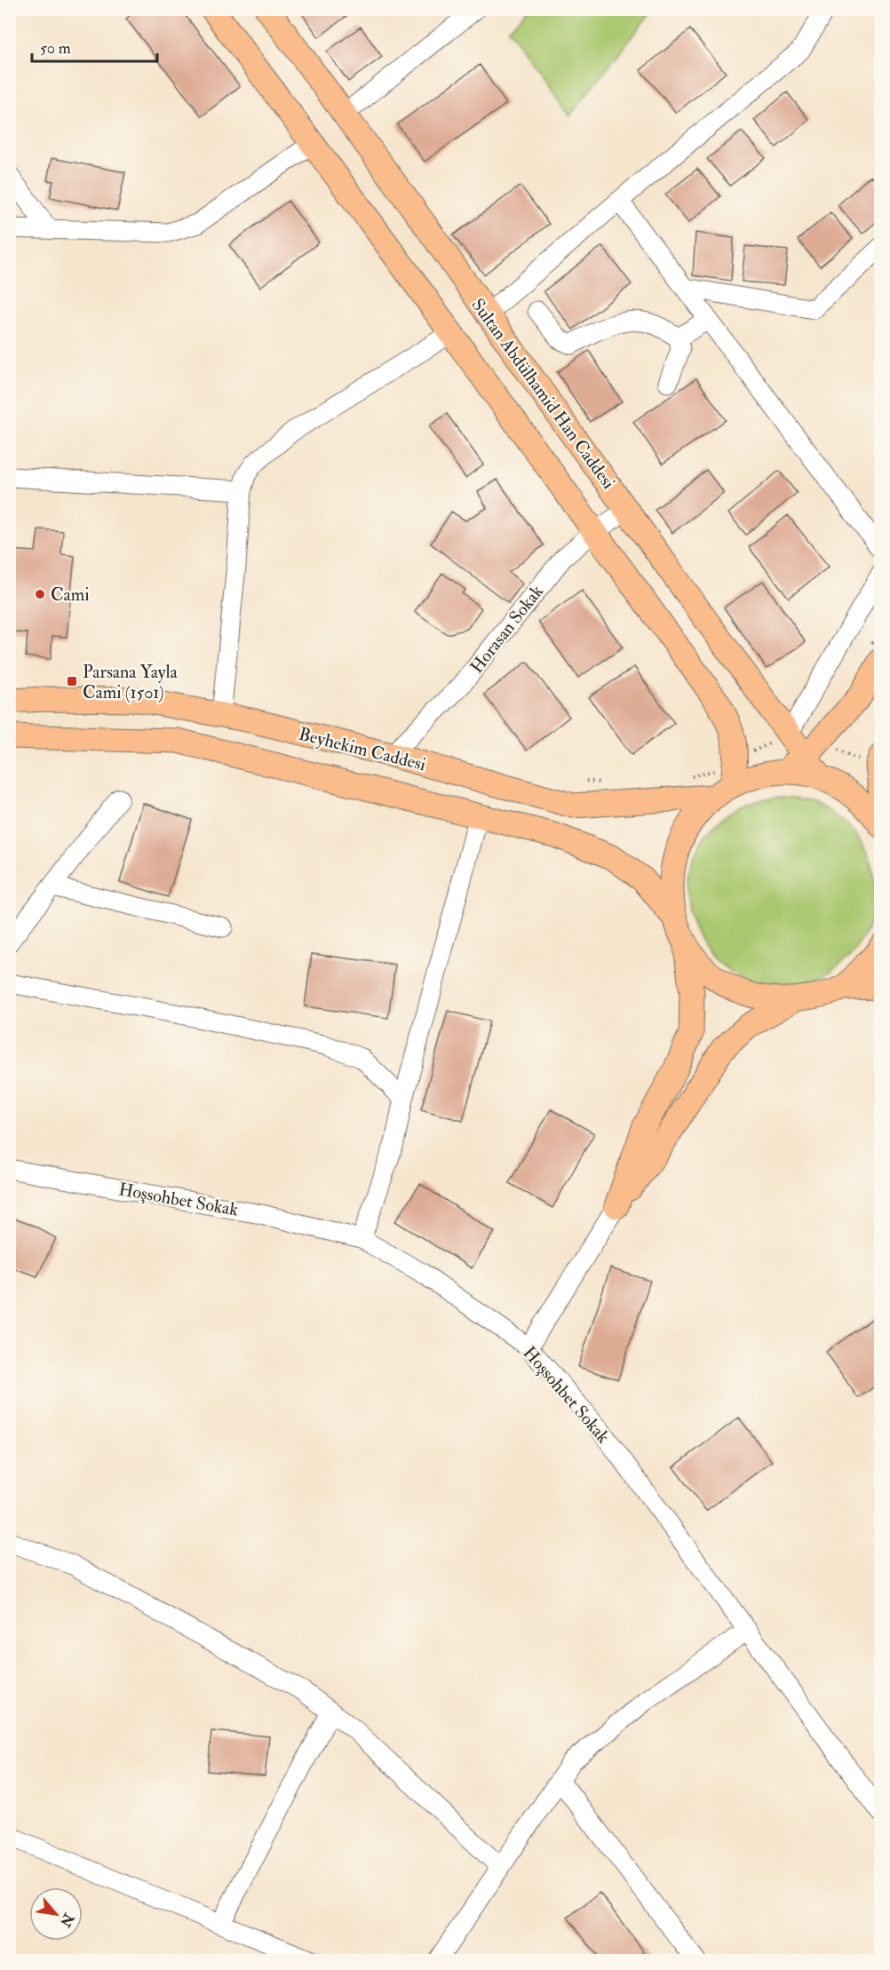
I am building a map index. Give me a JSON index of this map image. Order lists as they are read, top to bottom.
{
  "streets": {
    "main road": ["Sultan Abdülhamid Han Caddesi", "Beyhekim Caddesi"],
    "street": ["Horasan Sokak", "Hoşsohbet Sokak"]
  },
  "crossings": [
    ["Sultan Abdülhamid Han Caddesi", "Horasan Sokak"],
    ["Horasan Sokak", "Beyhekim Caddesi"]
  ],
  "places": {
    "other": ["Cami"],
    "transit": ["Parsana Yayla Cami (1501)"]
  },
  "scale_bar": "50 m",
  "north": "bottom right"
}
